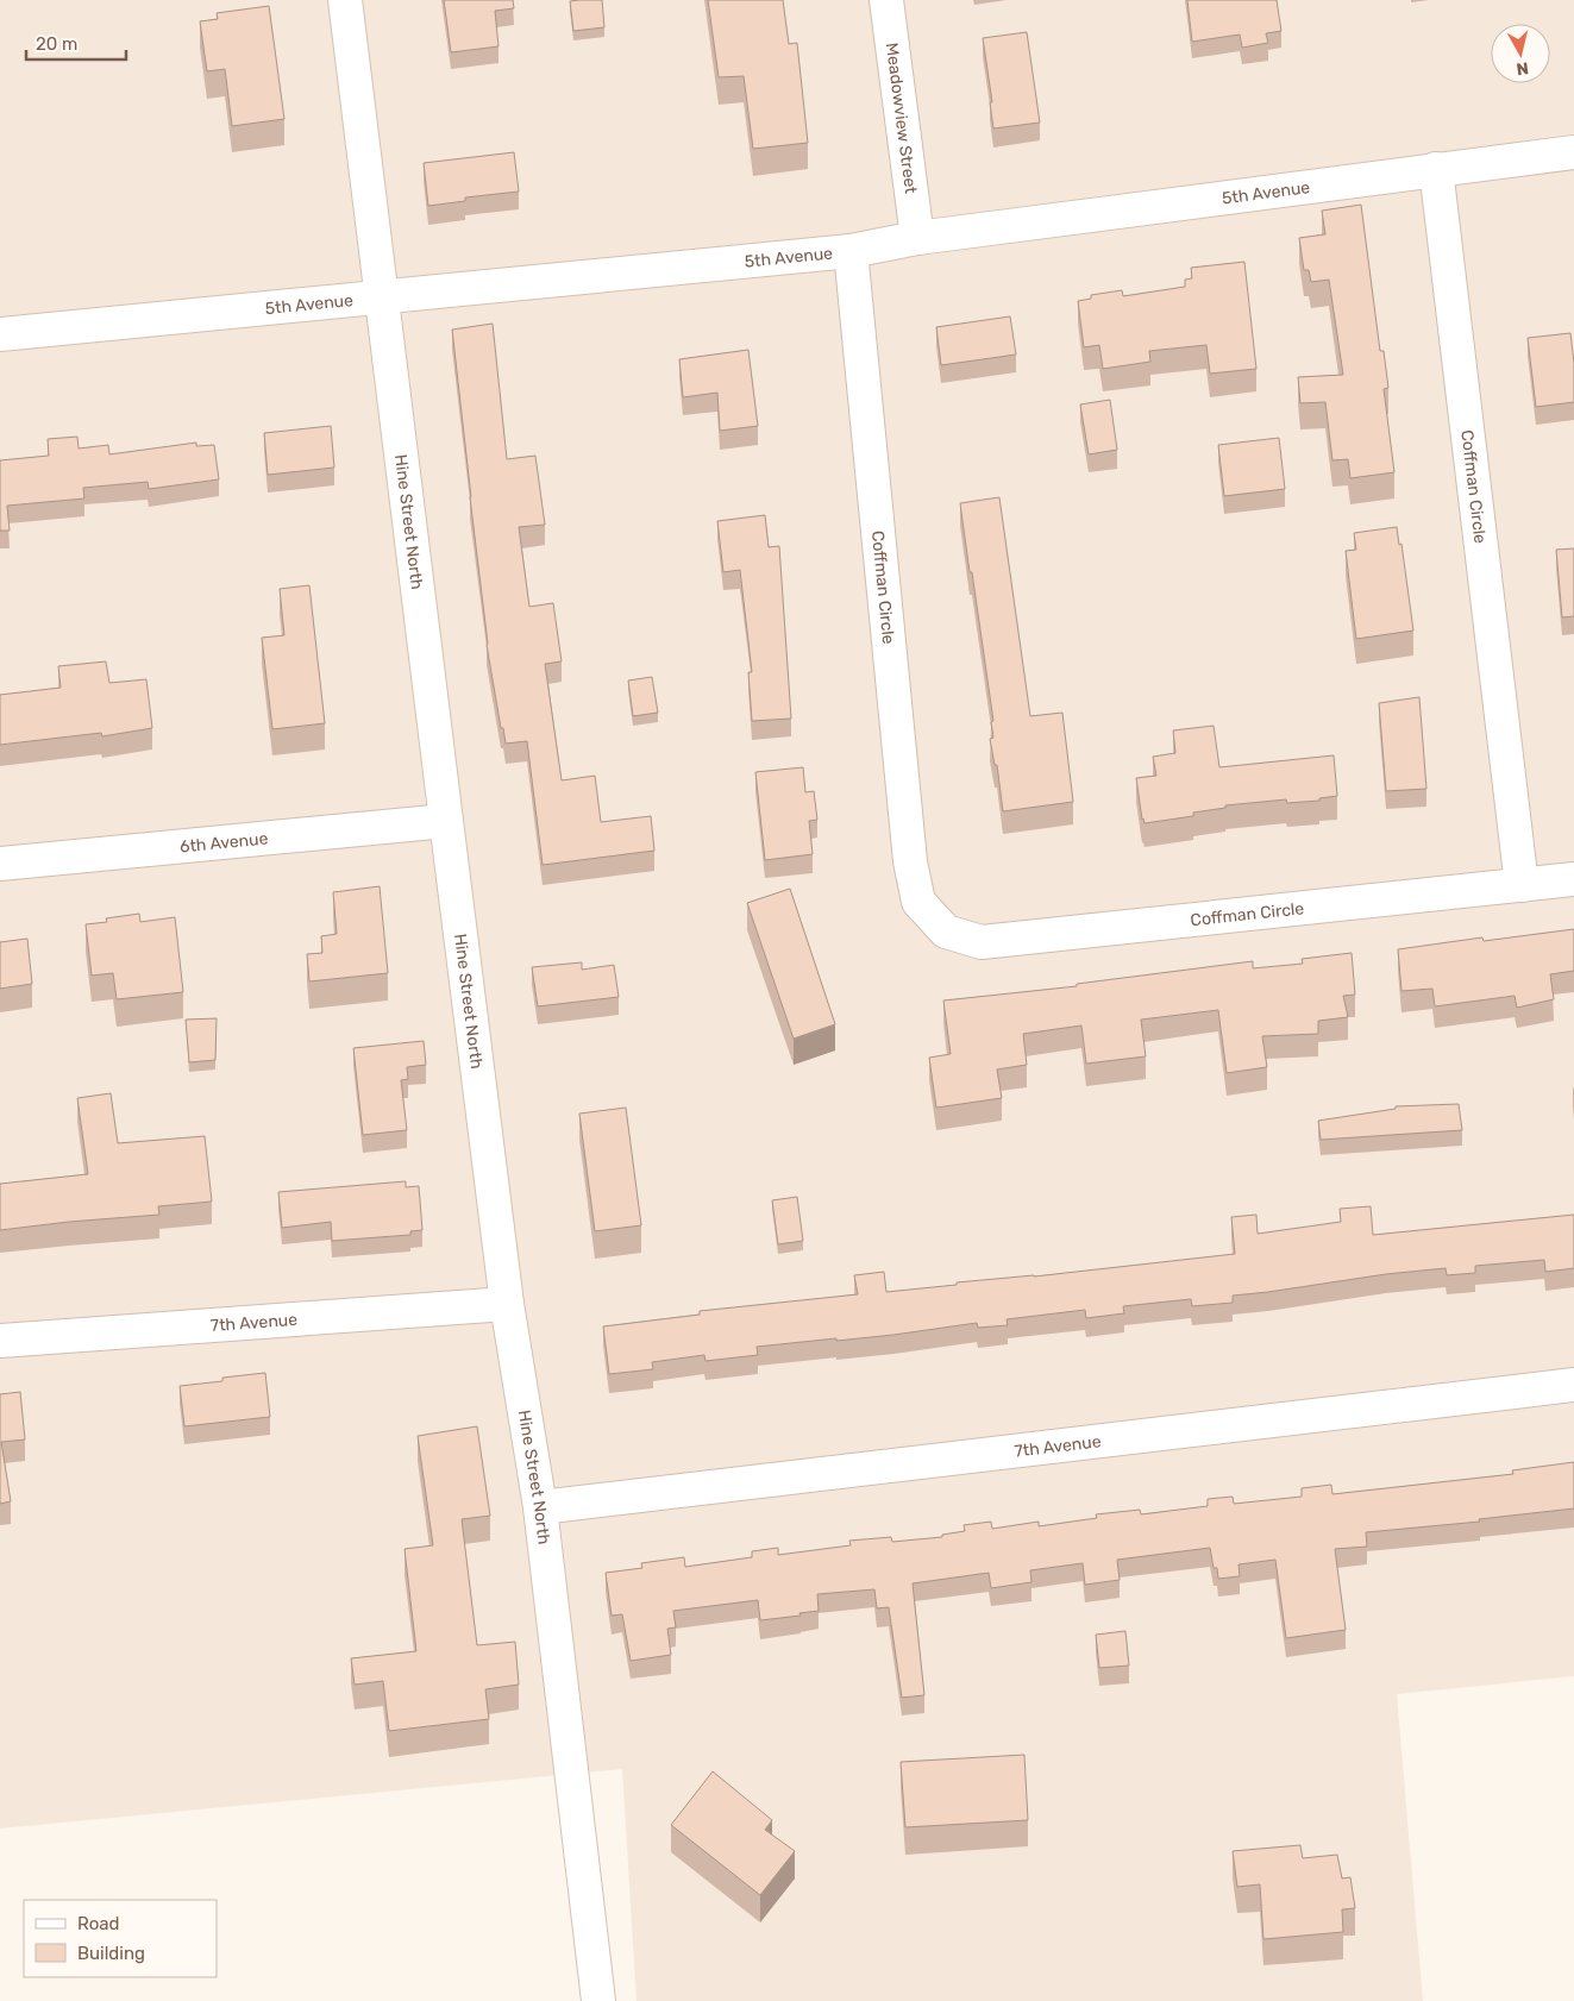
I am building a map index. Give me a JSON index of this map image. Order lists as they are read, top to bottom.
{
  "streets": {
    "street": [
      "Meadowview Street",
      "5th Avenue",
      "Coffman Circle",
      "Hine Street North",
      "6th Avenue",
      "7th Avenue"
    ]
  },
  "crossings": [
    ["Meadowview Street", "5th Avenue"],
    ["5th Avenue", "Coffman Circle"],
    ["5th Avenue", "Hine Street North"],
    ["Hine Street North", "6th Avenue"],
    ["Hine Street North", "7th Avenue"]
  ],
  "legend": ["Road", "Building"],
  "scale_bar": "20 m",
  "north": "bottom"
}
